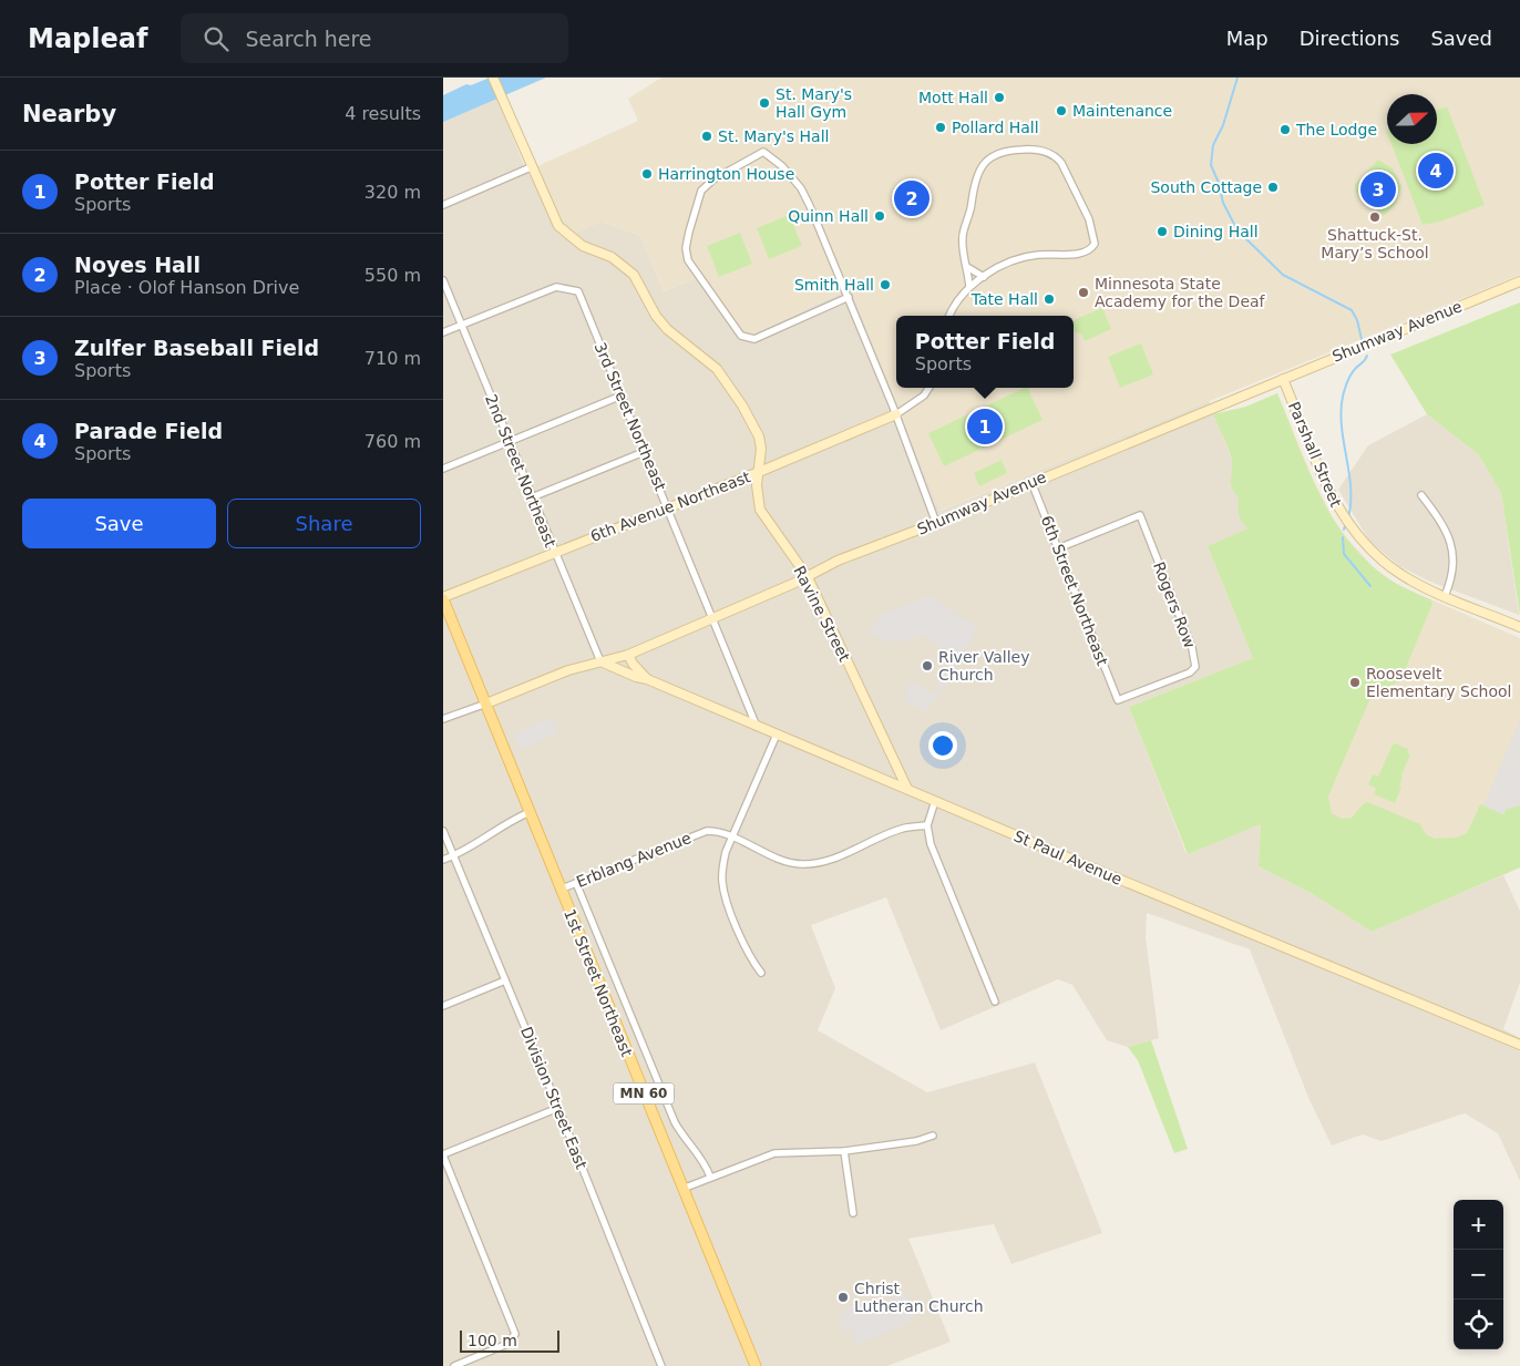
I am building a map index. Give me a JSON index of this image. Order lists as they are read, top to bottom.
{
  "streets": {
    "main road": ["1st Street Northeast", "MN 60"],
    "street": [
      "Shumway Avenue",
      "3rd Street Northeast",
      "Parshall Street",
      "2nd Street Northeast",
      "6th Avenue Northeast",
      "6th Street Northeast",
      "Rogers Row",
      "Ravine Street",
      "St Paul Avenue",
      "Erblang Avenue",
      "Division Street East"
    ]
  },
  "crossings": [
    ["Shumway Avenue", "3rd Street Northeast"],
    ["Shumway Avenue", "Parshall Street"],
    ["Shumway Avenue", "2nd Street Northeast"],
    ["Shumway Avenue", "6th Street Northeast"],
    ["Shumway Avenue", "Ravine Street"],
    ["Shumway Avenue", "St Paul Avenue"],
    ["Shumway Avenue", "1st Street Northeast"],
    ["3rd Street Northeast", "2nd Street Northeast"],
    ["3rd Street Northeast", "6th Avenue Northeast"],
    ["3rd Street Northeast", "St Paul Avenue"],
    ["2nd Street Northeast", "6th Avenue Northeast"],
    ["6th Avenue Northeast", "Ravine Street"],
    ["6th Avenue Northeast", "1st Street Northeast"],
    ["6th Street Northeast", "Rogers Row"],
    ["Ravine Street", "St Paul Avenue"],
    ["Erblang Avenue", "1st Street Northeast"]
  ],
  "places": [
    "Mott Hall",
    "St. Mary's Hall Gym",
    "Maintenance",
    "Pollard Hall",
    "The Lodge",
    "St. Mary's Hall",
    "Harrington House",
    "South Cottage",
    "Quinn Hall",
    "Shattuck-St. Mary’s School",
    "Dining Hall",
    "Smith Hall",
    "Minnesota State Academy for the Deaf",
    "Tate Hall",
    "River Valley Church",
    "Roosevelt Elementary School",
    "Christ Lutheran Church"
  ],
  "scale_bar": "100 m",
  "north": "right",
  "page": {
    "header": "Mapleaf",
    "search": "Search here",
    "nav": ["Map", "Directions", "Saved"],
    "heading": ["Nearby", "4 results"],
    "list": [
      {
        "mark": "1",
        "name": "Potter Field",
        "note": "Sports",
        "value": "320 m"
      },
      {
        "mark": "2",
        "name": "Noyes Hall",
        "note": "Place · Olof Hanson Drive",
        "value": "550 m"
      },
      {
        "mark": "3",
        "name": "Zulfer Baseball Field",
        "note": "Sports",
        "value": "710 m"
      },
      {
        "mark": "4",
        "name": "Parade Field",
        "note": "Sports",
        "value": "760 m"
      }
    ],
    "pins": [
      "4",
      "3",
      "2",
      "1"
    ],
    "popup": ["Potter Field", "Sports"],
    "buttons": ["Save", "Share"],
    "map_buttons": ["+", "−"],
    "scale": "100 m"
  }
}
